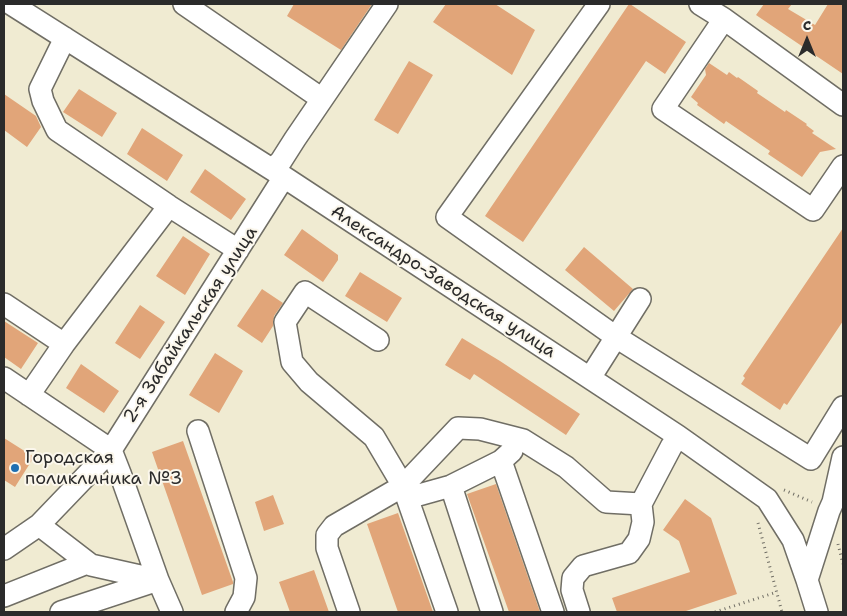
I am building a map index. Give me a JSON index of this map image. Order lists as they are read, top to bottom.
{
  "streets": {
    "street": ["Александро-Заводская улица", "2-я Забайкальская улица"]
  },
  "crossings": [
    ["Александро-Заводская улица", "2-я Забайкальская улица"]
  ],
  "places": ["Городская поликлиника №3"],
  "north": "top"
}
